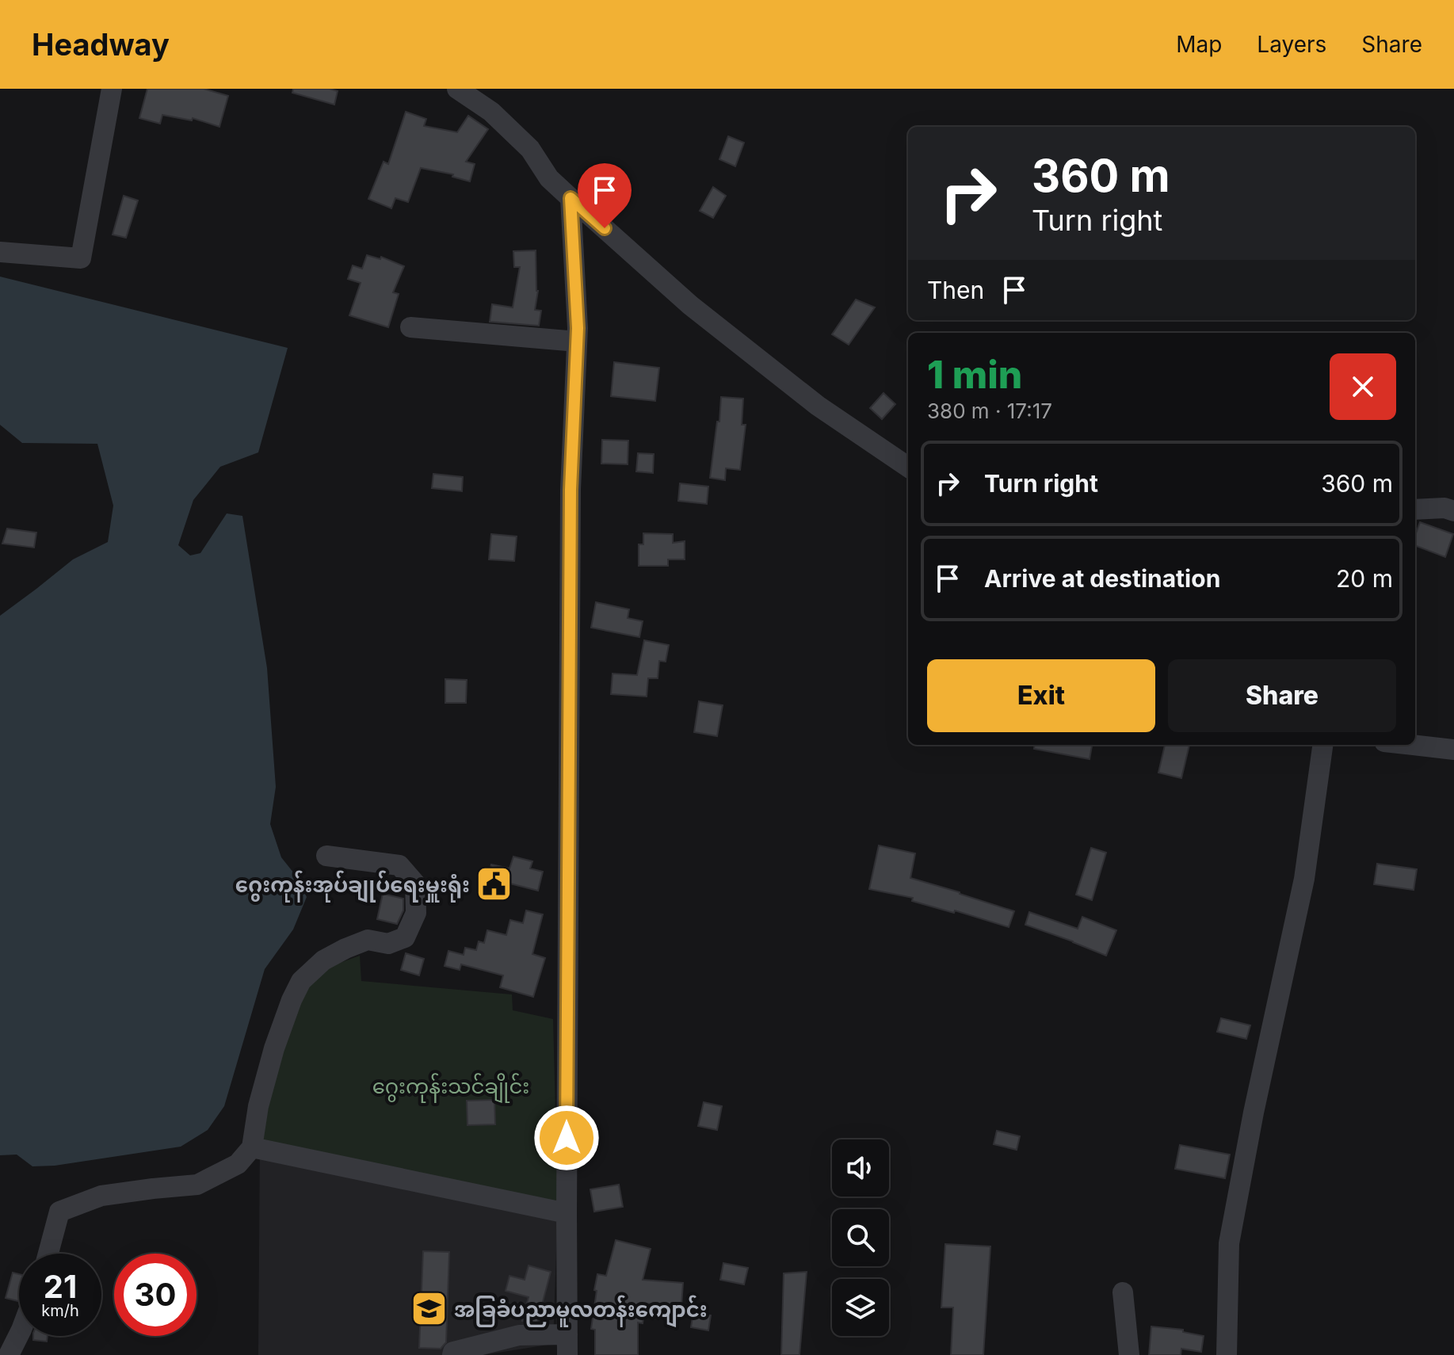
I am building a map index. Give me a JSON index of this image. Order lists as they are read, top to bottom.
{
  "parks": ["ဂွေးကုန်းသင်ချိုင်း"],
  "places": {
    "public building": ["ဂွေးကုန်းအုပ်ချုပ်ရေးမှူးရုံး"],
    "school or university": ["အခြခံပညာမူလတန်းကျောင်း"]
  },
  "page": {
    "header": "Headway",
    "nav": ["Map", "Layers", "Share"],
    "turn": ["360 m", "Turn right"],
    "then": "Then",
    "heading": ["1 min", "380 m · 17:17"],
    "list": [
      {
        "name": "Turn right",
        "value": "360 m"
      },
      {
        "name": "Arrive at destination",
        "value": "20 m"
      }
    ],
    "buttons": ["Exit", "Share"],
    "speed": "21 km/h",
    "limit": "30"
  }
}
